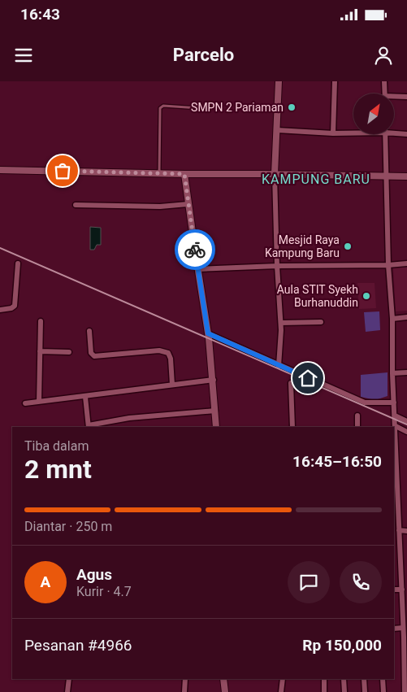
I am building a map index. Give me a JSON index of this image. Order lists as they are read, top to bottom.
{
  "districts": ["KAMPUNG BARU"],
  "places": ["SMPN 2 Pariaman", "Mesjid Raya Kampung Baru", "Aula STIT Syekh Burhanuddin"],
  "north": "top right",
  "page": {
    "status": "16:43",
    "header": "Parcelo",
    "heading": ["2 mnt", "Tiba dalam", "16:45–16:50"],
    "panel": [
      "Agus",
      "Kurir · 4.7",
      "Pesanan #4966",
      "Rp 150,000"
    ],
    "bar": "Diantar · 250 m",
    "round": "A"
  }
}
